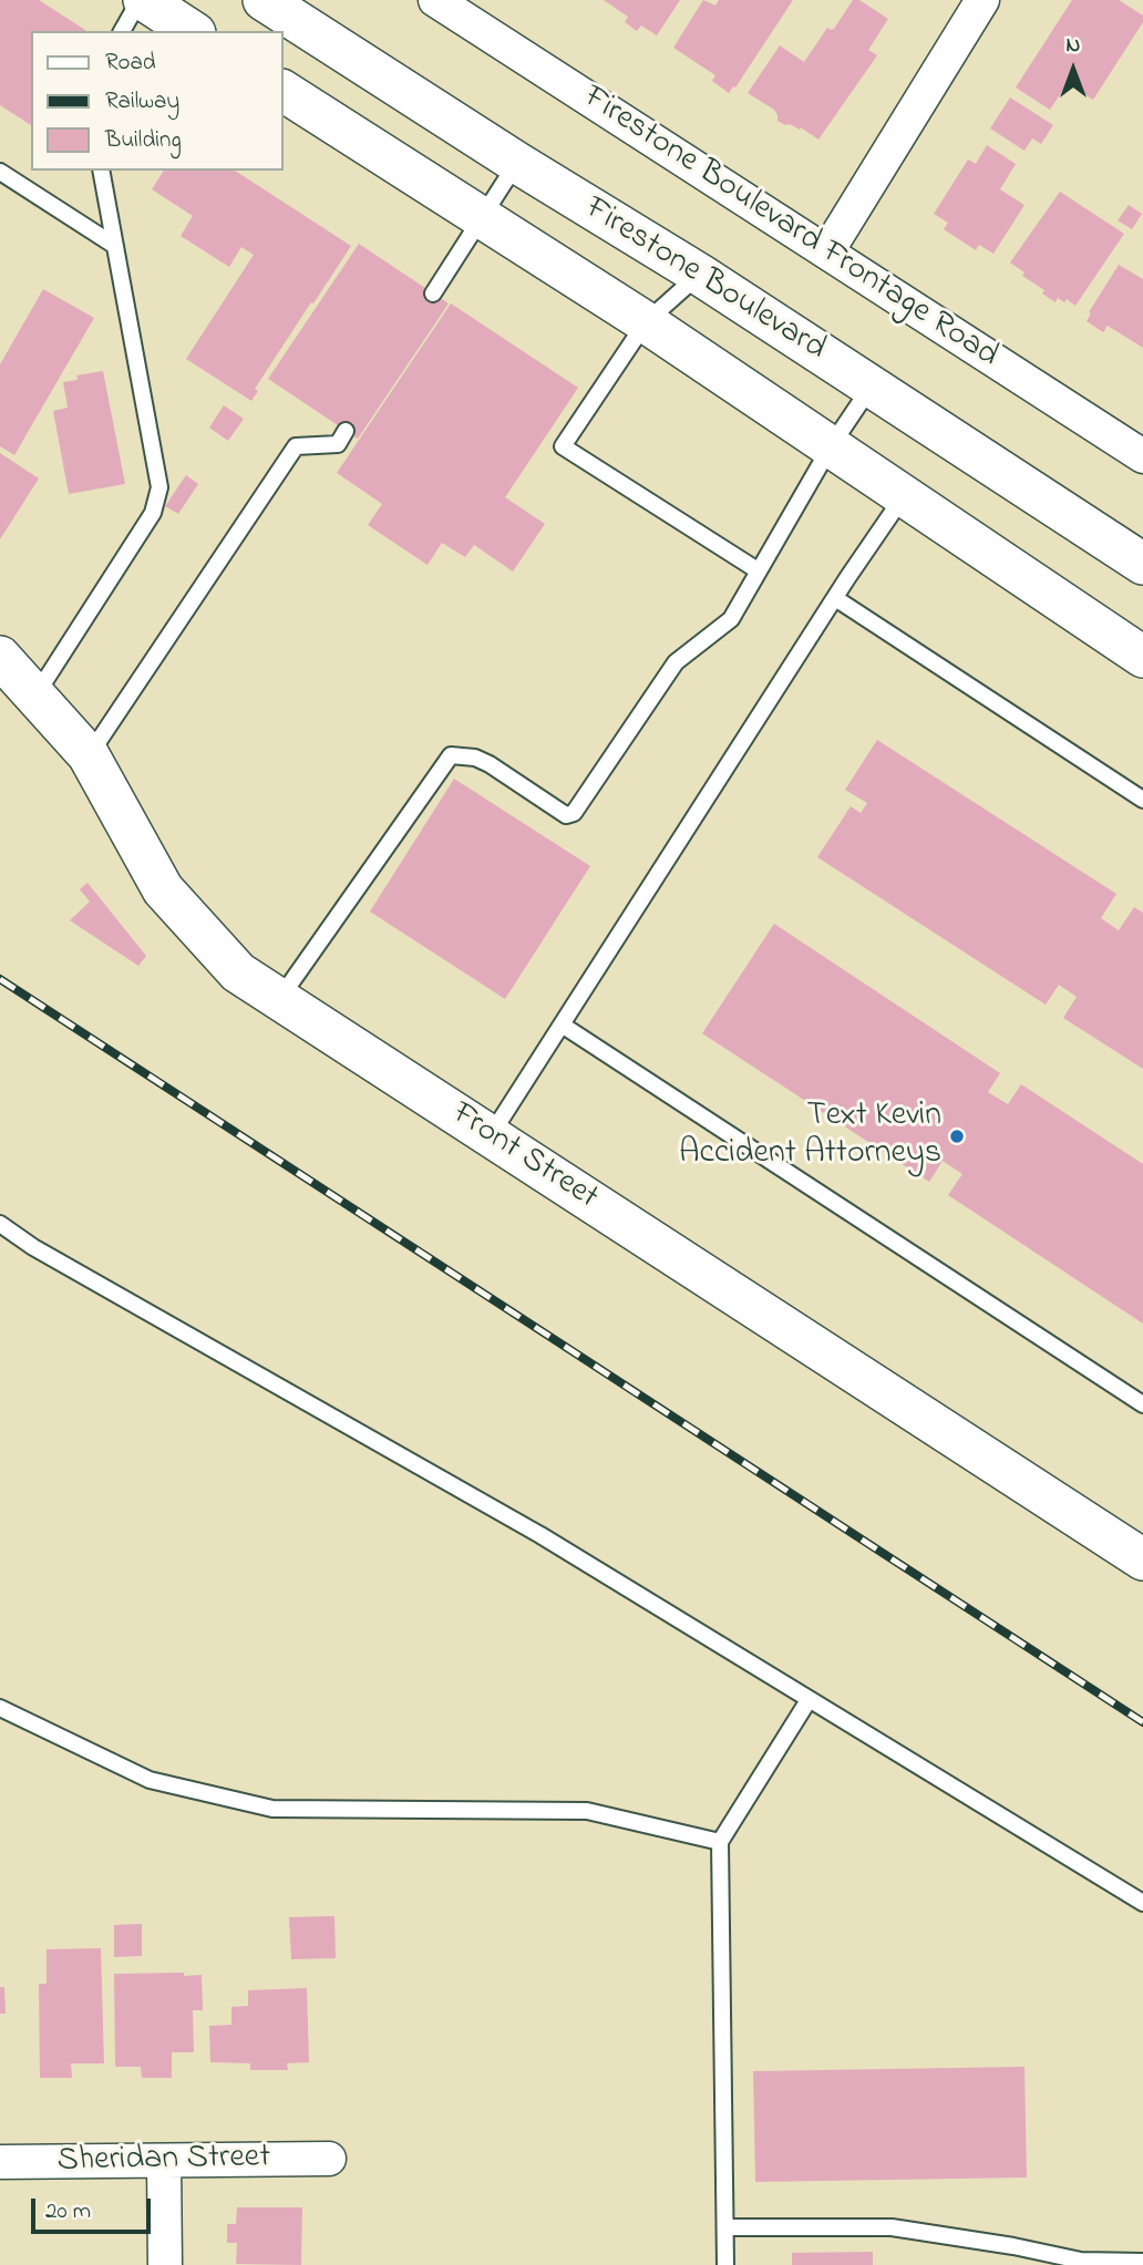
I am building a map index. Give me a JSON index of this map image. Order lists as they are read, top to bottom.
{
  "streets": {
    "street": [
      "Firestone Boulevard Frontage Road",
      "Firestone Boulevard",
      "Front Street",
      "Sheridan Street"
    ]
  },
  "places": ["Text Kevin Accident Attorneys"],
  "legend": ["Road", "Railway", "Building"],
  "scale_bar": "20 m",
  "north": "top"
}
